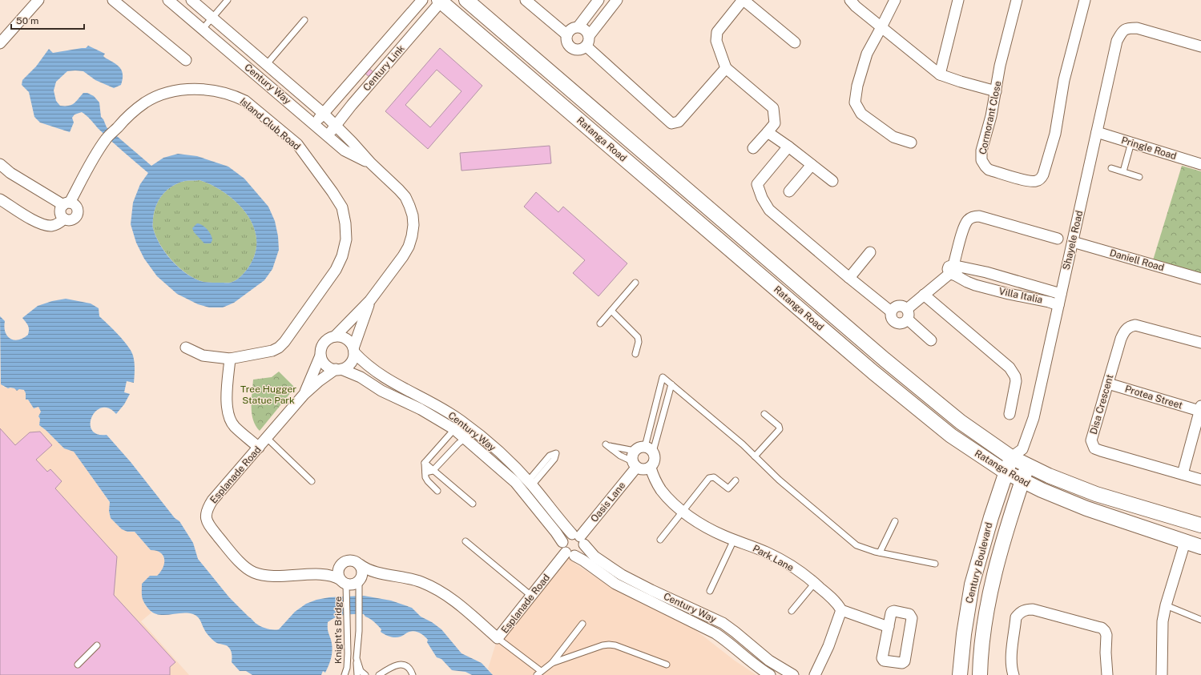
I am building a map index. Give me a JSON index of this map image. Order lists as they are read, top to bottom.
{
  "streets": {
    "main road": ["Ratanga Road", "Century Boulevard"],
    "street": [
      "Century Link",
      "Century Way",
      "Cormorant Close",
      "Island Club Road",
      "Pringle Road",
      "Shayele Road",
      "Daniell Road",
      "Villa Italia",
      "Protea Street",
      "Disa Crescent",
      "Esplanade Road",
      "Oasis Lane",
      "Park Lane"
    ],
    "lane": ["Knight's Bridge"]
  },
  "crossings": [
    ["Century Link", "Century Way"],
    ["Century Link", "Ratanga Road"],
    ["Century Way", "Esplanade Road"],
    ["Century Way", "Oasis Lane"],
    ["Ratanga Road", "Shayele Road"],
    ["Ratanga Road", "Century Boulevard"],
    ["Pringle Road", "Shayele Road"],
    ["Shayele Road", "Daniell Road"],
    ["Shayele Road", "Villa Italia"],
    ["Shayele Road", "Century Boulevard"],
    ["Protea Street", "Disa Crescent"],
    ["Esplanade Road", "Oasis Lane"],
    ["Esplanade Road", "Knight's Bridge"],
    ["Oasis Lane", "Park Lane"]
  ],
  "parks": ["Tree Hugger Statue Park"],
  "scale_bar": "50 m"
}
